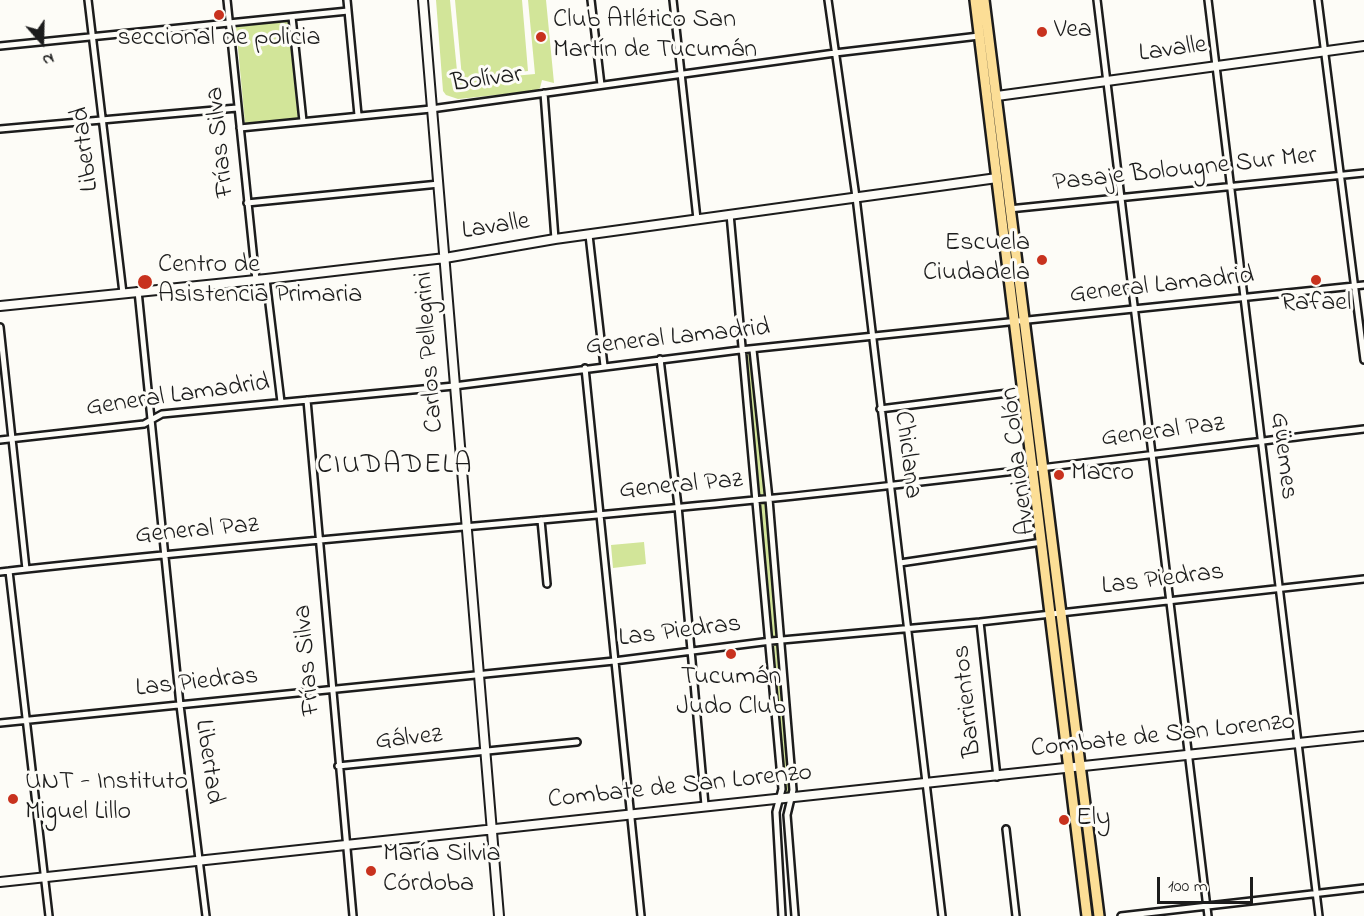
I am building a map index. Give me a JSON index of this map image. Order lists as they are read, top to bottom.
{
  "streets": {
    "main road": ["Avenida Colón"],
    "street": [
      "Lavalle",
      "Bolívar",
      "Frías Silva",
      "Libertad",
      "Pasaje Bolougne Sur Mer",
      "General Lamadrid",
      "Carlos Pellegrini",
      "General Paz",
      "Chiclana",
      "Güemes",
      "Las Piedras",
      "Barrientos",
      "Combate de San Lorenzo",
      "Gálvez"
    ]
  },
  "crossings": [
    ["Lavalle", "Frías Silva"],
    ["Lavalle", "Libertad"],
    ["Lavalle", "Carlos Pellegrini"],
    ["Lavalle", "Chiclana"],
    ["Lavalle", "Güemes"],
    ["Lavalle", "Avenida Colón"],
    ["Bolívar", "Frías Silva"],
    ["Bolívar", "Carlos Pellegrini"],
    ["Bolívar", "Chiclana"],
    ["Bolívar", "Avenida Colón"],
    ["Frías Silva", "General Lamadrid"],
    ["Frías Silva", "General Paz"],
    ["Frías Silva", "Las Piedras"],
    ["Frías Silva", "Combate de San Lorenzo"],
    ["Frías Silva", "Gálvez"],
    ["Libertad", "General Lamadrid"],
    ["Libertad", "General Paz"],
    ["Libertad", "Las Piedras"],
    ["Libertad", "Combate de San Lorenzo"],
    ["Pasaje Bolougne Sur Mer", "Güemes"],
    ["Pasaje Bolougne Sur Mer", "Avenida Colón"],
    ["General Lamadrid", "Carlos Pellegrini"],
    ["General Lamadrid", "Chiclana"],
    ["General Lamadrid", "Güemes"],
    ["General Lamadrid", "Avenida Colón"],
    ["Carlos Pellegrini", "General Paz"],
    ["Carlos Pellegrini", "Las Piedras"],
    ["Carlos Pellegrini", "Combate de San Lorenzo"],
    ["Carlos Pellegrini", "Gálvez"],
    ["General Paz", "Chiclana"],
    ["General Paz", "Güemes"],
    ["General Paz", "Avenida Colón"],
    ["Chiclana", "Las Piedras"],
    ["Chiclana", "Combate de San Lorenzo"],
    ["Güemes", "Las Piedras"],
    ["Güemes", "Combate de San Lorenzo"],
    ["Avenida Colón", "Las Piedras"],
    ["Avenida Colón", "Combate de San Lorenzo"],
    ["Las Piedras", "Barrientos"],
    ["Barrientos", "Combate de San Lorenzo"]
  ],
  "districts": ["CIUDADELA"],
  "places": [
    "seccional de policia",
    "Vea",
    "Club Atlético San Martín de Tucumán",
    "Escuela Ciudadela",
    "Rafael",
    "Centro de Asistencia Primaria",
    "Macro",
    "Tucumán Judo Club",
    "UNT - Instituto Miguel Lillo",
    "Ely",
    "María Silvia Córdoba"
  ],
  "scale_bar": "100 m",
  "north": "bottom"
}
